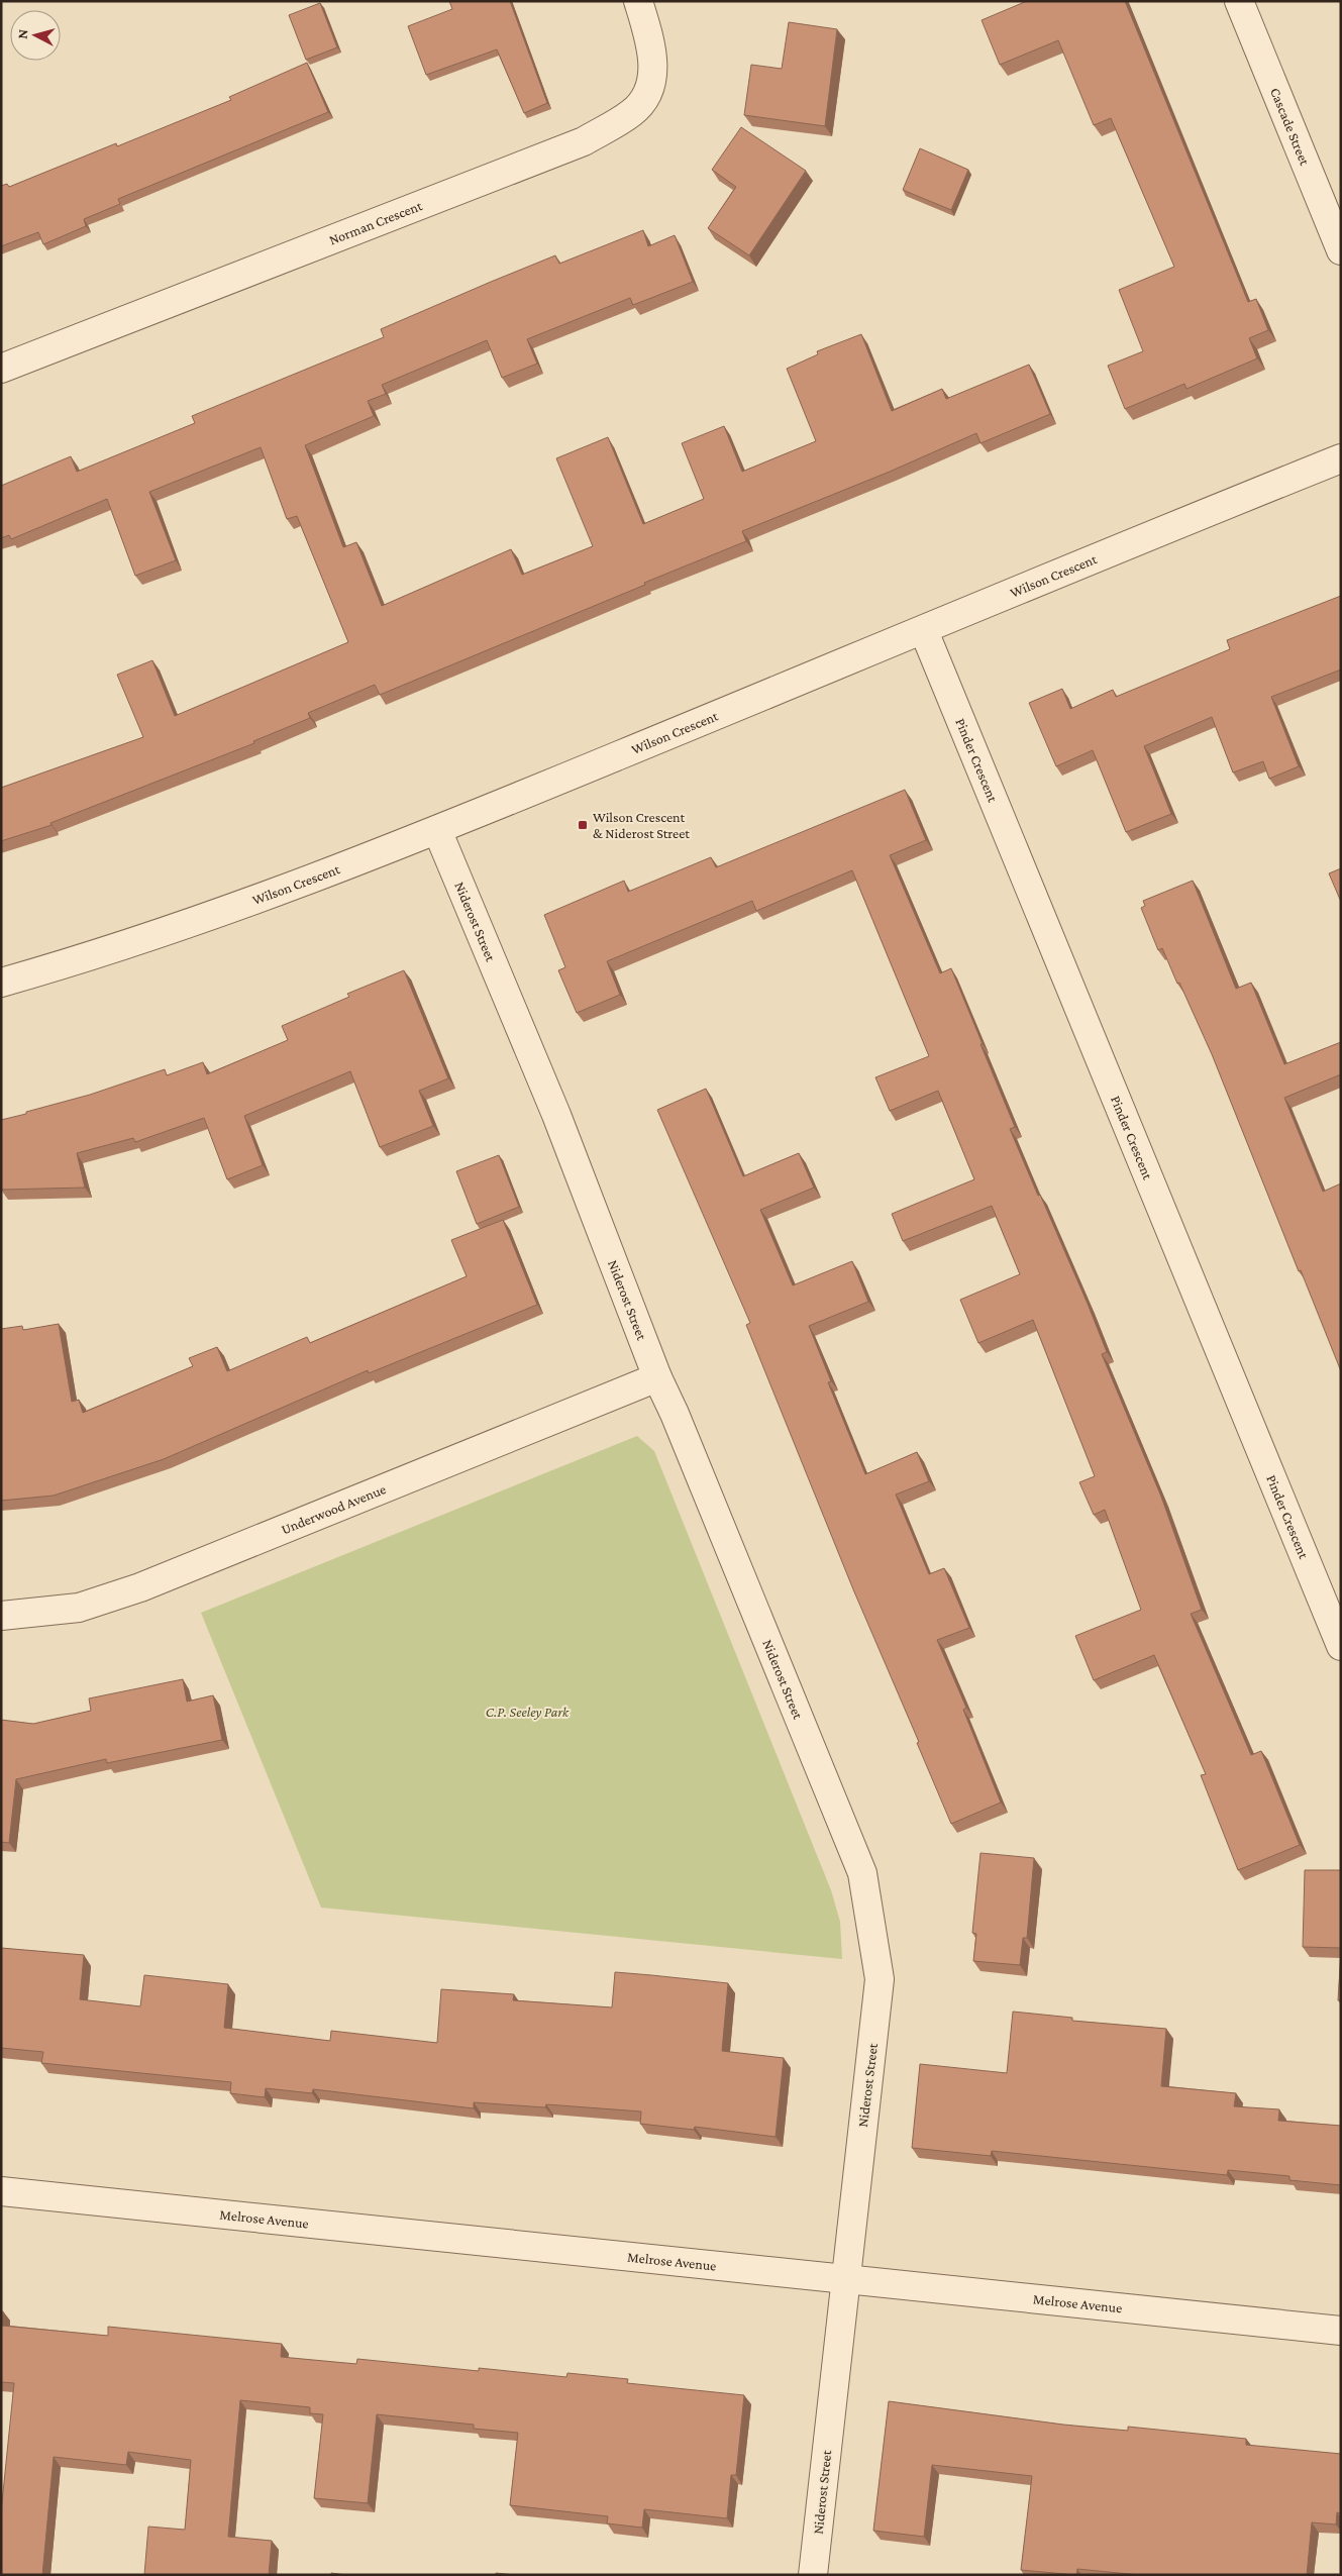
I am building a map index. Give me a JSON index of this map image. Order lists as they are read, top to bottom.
{
  "streets": {
    "street": [
      "Cascade Street",
      "Norman Crescent",
      "Wilson Crescent",
      "Pinder Crescent",
      "Niderost Street",
      "Underwood Avenue",
      "Melrose Avenue"
    ]
  },
  "crossings": [
    ["Wilson Crescent", "Pinder Crescent"],
    ["Wilson Crescent", "Niderost Street"],
    ["Niderost Street", "Underwood Avenue"],
    ["Niderost Street", "Melrose Avenue"]
  ],
  "parks": ["C.P. Seeley Park"],
  "places": {
    "transit": ["Wilson Crescent & Niderost Street"]
  },
  "north": "left"
}
